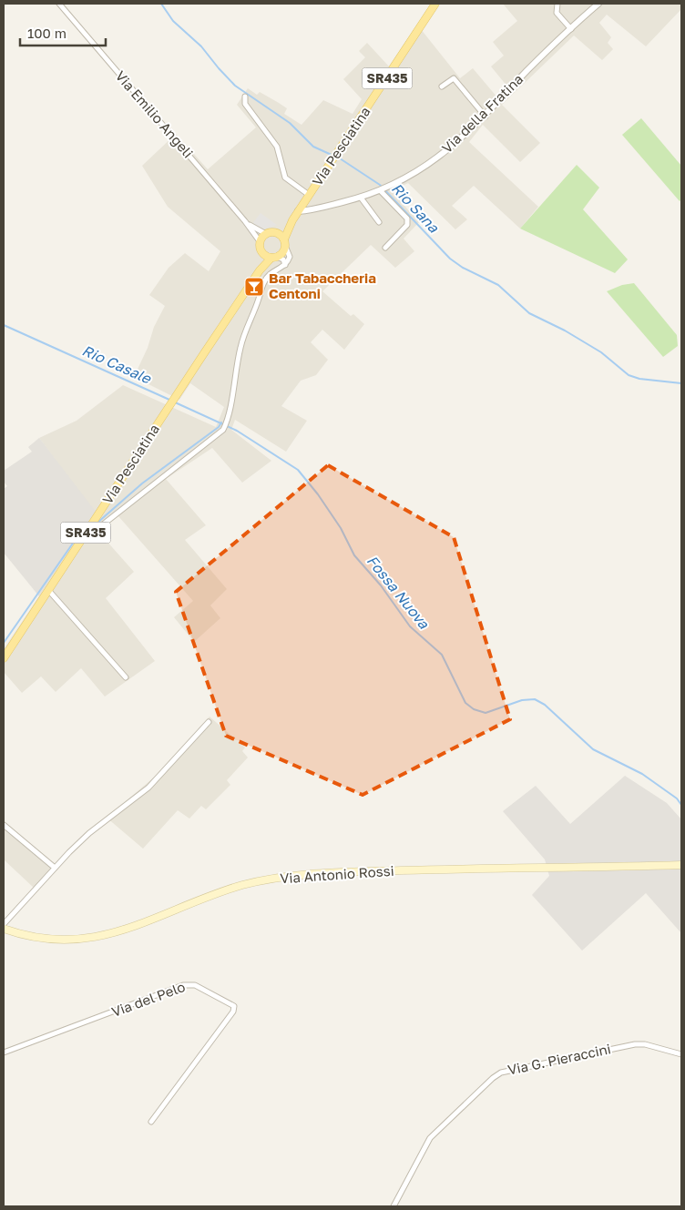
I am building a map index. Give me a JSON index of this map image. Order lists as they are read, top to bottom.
{
  "streets": {
    "main road": ["SR435", "Via Pesciatina", "Via Antonio Rossi"],
    "street": [
      "Via della Fratina",
      "Via Emilio Angeli",
      "Via del Pelo",
      "Via G. Pieraccini"
    ]
  },
  "crossings": [
    ["Via della Fratina", "Via Pesciatina"],
    ["Via Emilio Angeli", "Via Pesciatina"]
  ],
  "water": ["Rio Sana", "Rio Casale", "Fossa Nuova"],
  "places": {
    "bar": ["Bar Tabaccheria Centoni"]
  },
  "scale_bar": "100 m"
}
